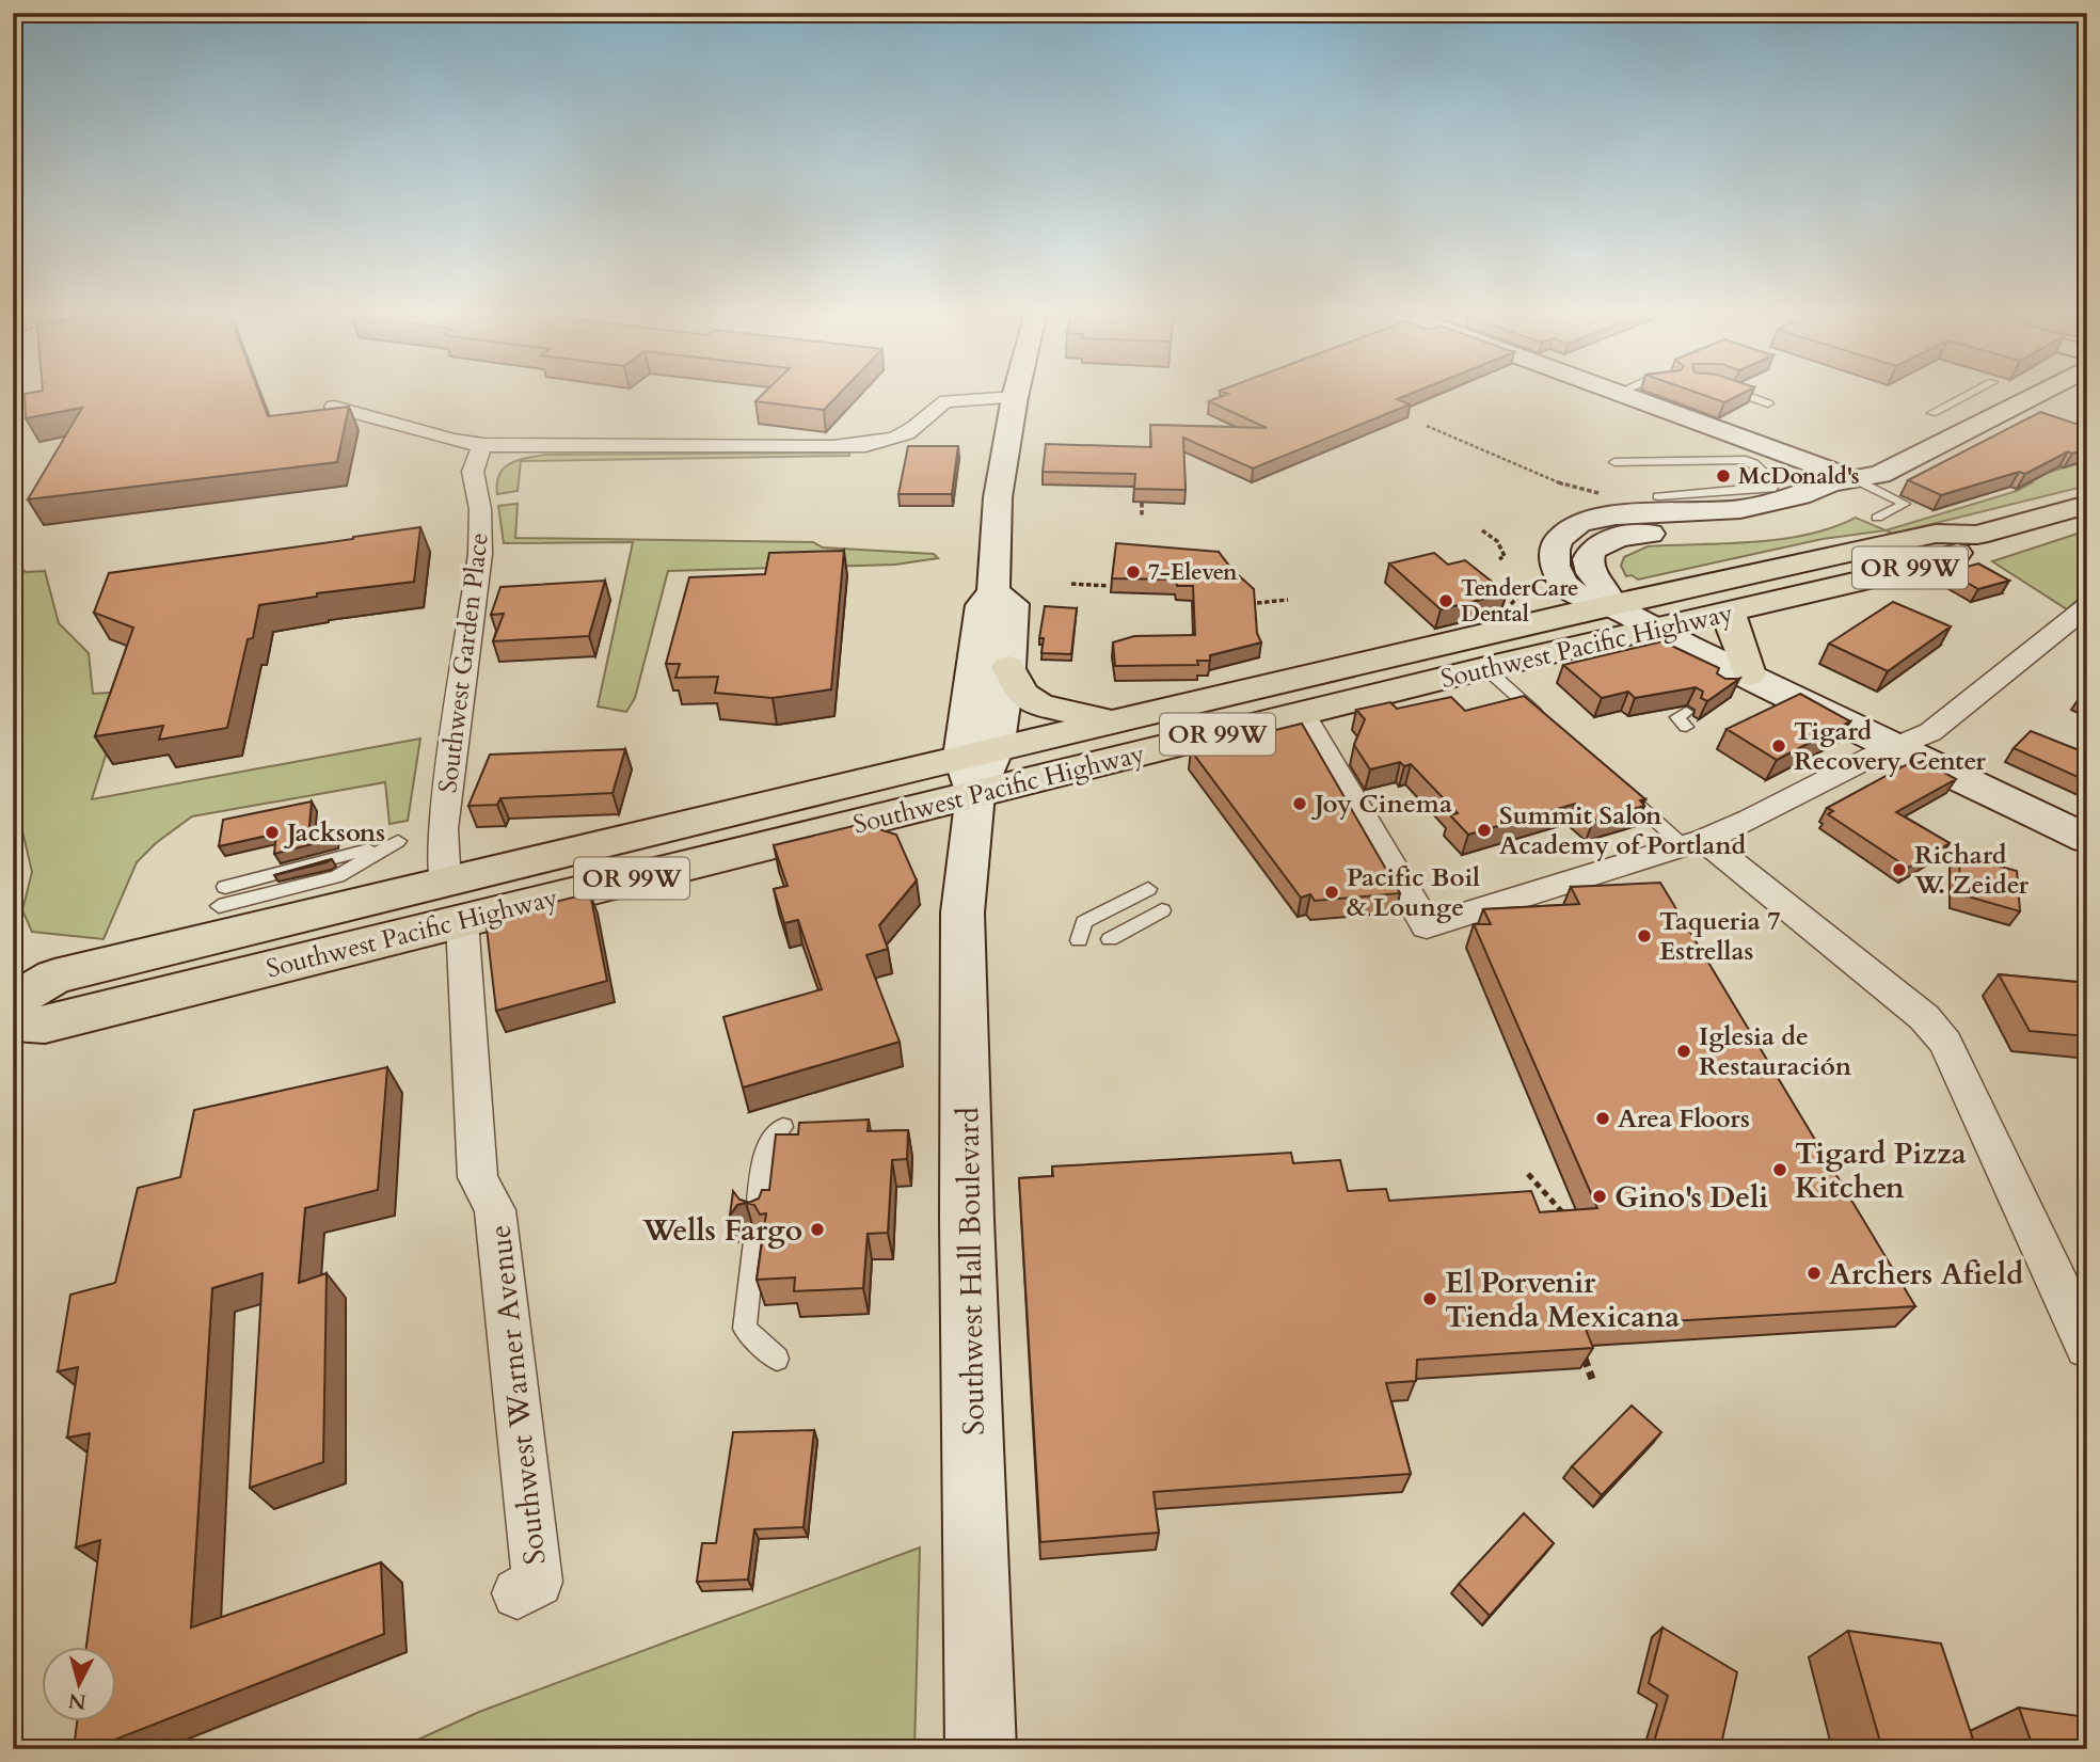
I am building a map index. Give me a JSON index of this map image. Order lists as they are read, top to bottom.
{
  "streets": {
    "highway": ["OR 99W", "Southwest Pacific Highway"],
    "street": ["Southwest Garden Place", "Southwest Hall Boulevard", "Southwest Warner Avenue"]
  },
  "crossings": [
    ["Southwest Pacific Highway", "Southwest Garden Place"],
    ["Southwest Pacific Highway", "Southwest Hall Boulevard"],
    ["Southwest Pacific Highway", "Southwest Warner Avenue"]
  ],
  "places": [
    "McDonald's",
    "7-Eleven",
    "TenderCare Dental",
    "Tigard Recovery Center",
    "Joy Cinema",
    "Summit Salon Academy of Portland",
    "Jacksons",
    "Richard W. Zeider",
    "Pacific Boil & Lounge",
    "Taqueria 7 Estrellas",
    "Iglesia de Restauración",
    "Area Floors",
    "Tigard Pizza Kitchen",
    "Gino's Deli",
    "Wells Fargo",
    "Archers Afield",
    "El Porvenir Tienda Mexicana"
  ],
  "north": "bottom"
}
